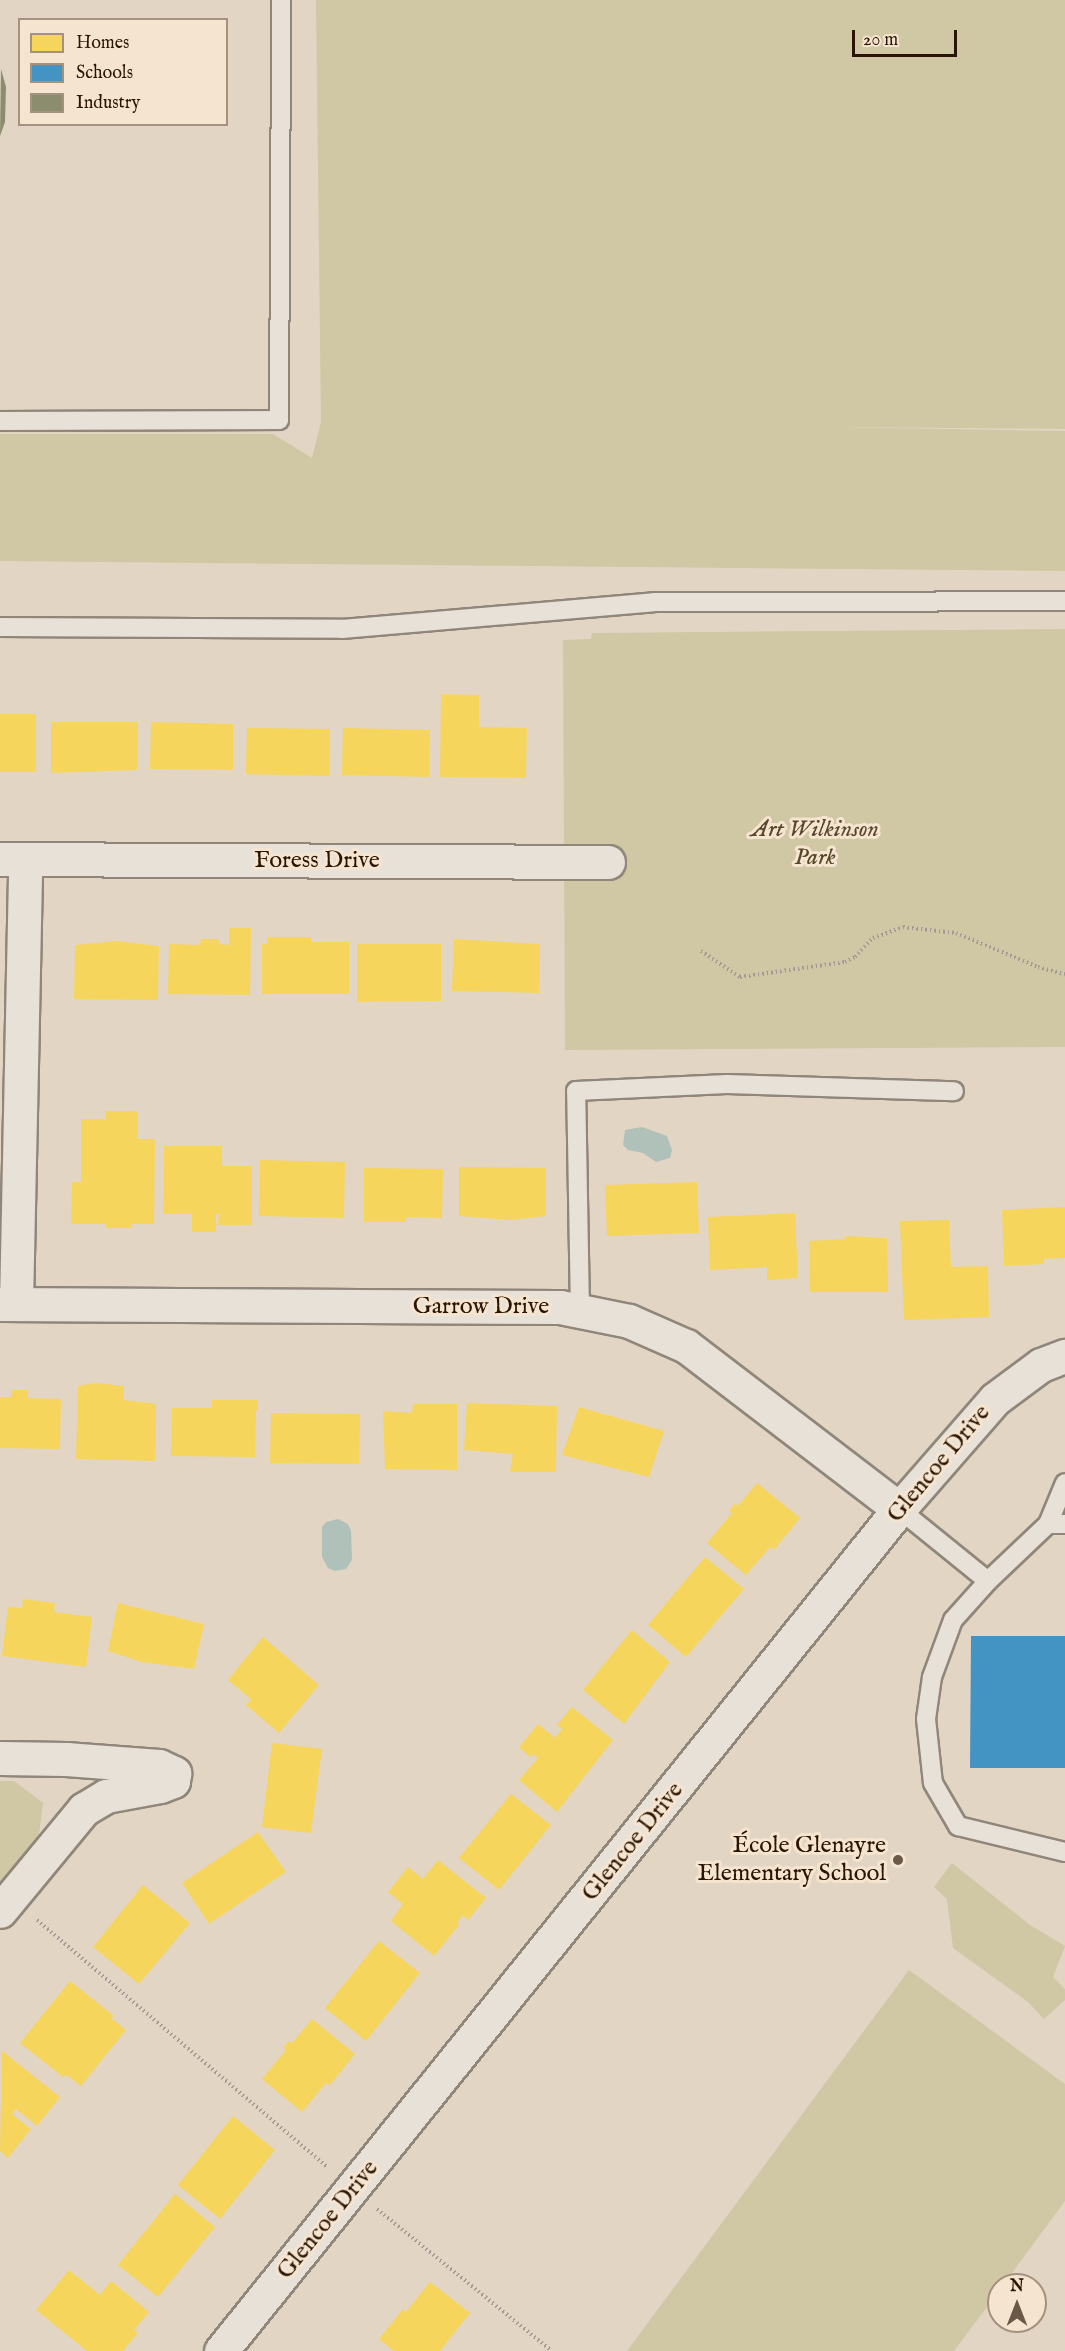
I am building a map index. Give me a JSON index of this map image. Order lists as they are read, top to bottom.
{
  "streets": {
    "street": ["Foress Drive", "Garrow Drive", "Glencoe Drive"]
  },
  "crossings": [
    ["Foress Drive", "Garrow Drive"],
    ["Garrow Drive", "Glencoe Drive"]
  ],
  "parks": ["Art Wilkinson Park"],
  "places": ["École Glenayre Elementary School"],
  "legend": ["Homes", "Schools", "Industry"],
  "scale_bar": "20 m",
  "north": "top"
}
